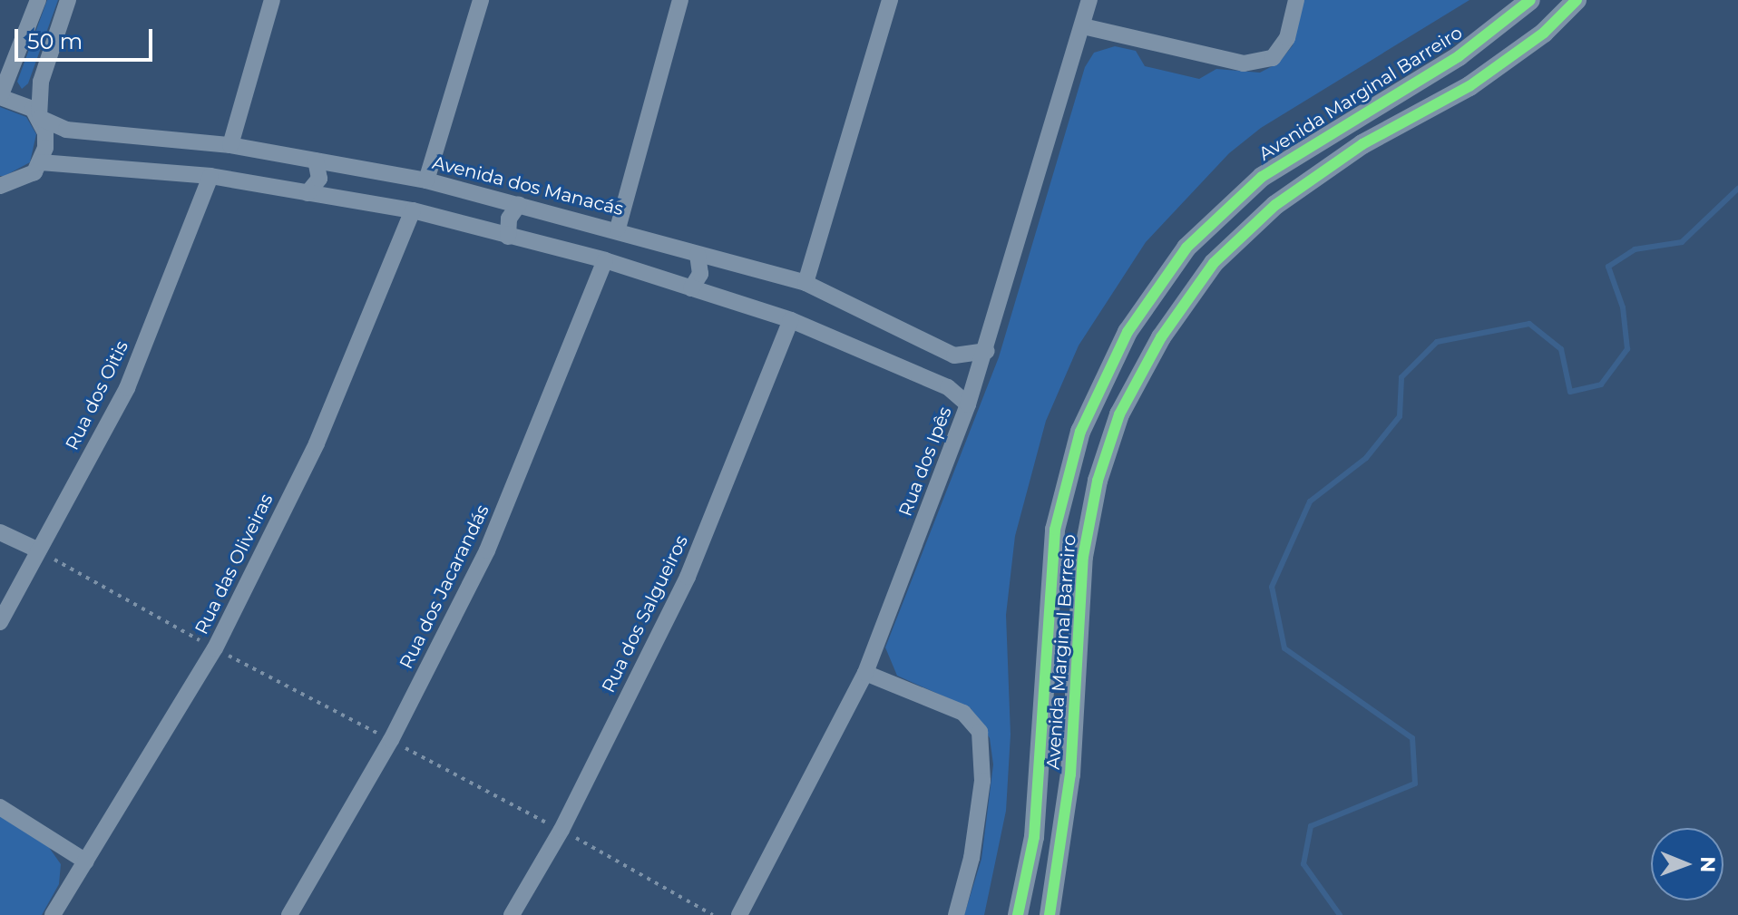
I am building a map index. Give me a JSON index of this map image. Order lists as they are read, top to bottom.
{
  "streets": {
    "street": [
      "Avenida Marginal Barreiro",
      "Avenida dos Manacás",
      "Rua dos Oitis",
      "Rua dos Ipês",
      "Rua das Oliveiras",
      "Rua dos Jacarandás",
      "Rua dos Salgueiros"
    ]
  },
  "crossings": [
    ["Avenida dos Manacás", "Rua dos Ipês"]
  ],
  "scale_bar": "50 m",
  "north": "right"
}
